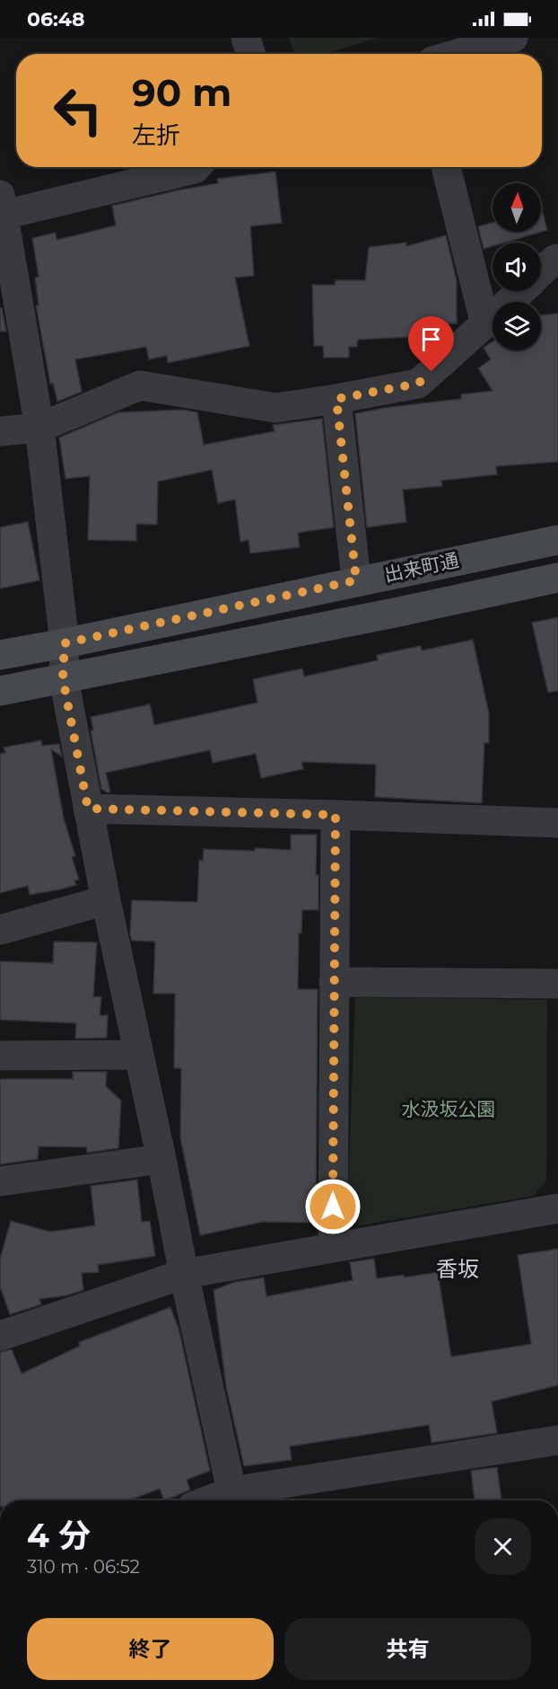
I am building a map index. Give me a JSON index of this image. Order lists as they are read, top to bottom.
{
  "streets": {
    "main road": ["出来町通"]
  },
  "districts": ["香坂"],
  "parks": ["水汲坂公園"],
  "north": "top",
  "page": {
    "status": "06:48",
    "turn": ["90 m", "左折"],
    "heading": ["4 分", "310 m · 06:52"],
    "buttons": ["終了", "共有"]
  }
}
